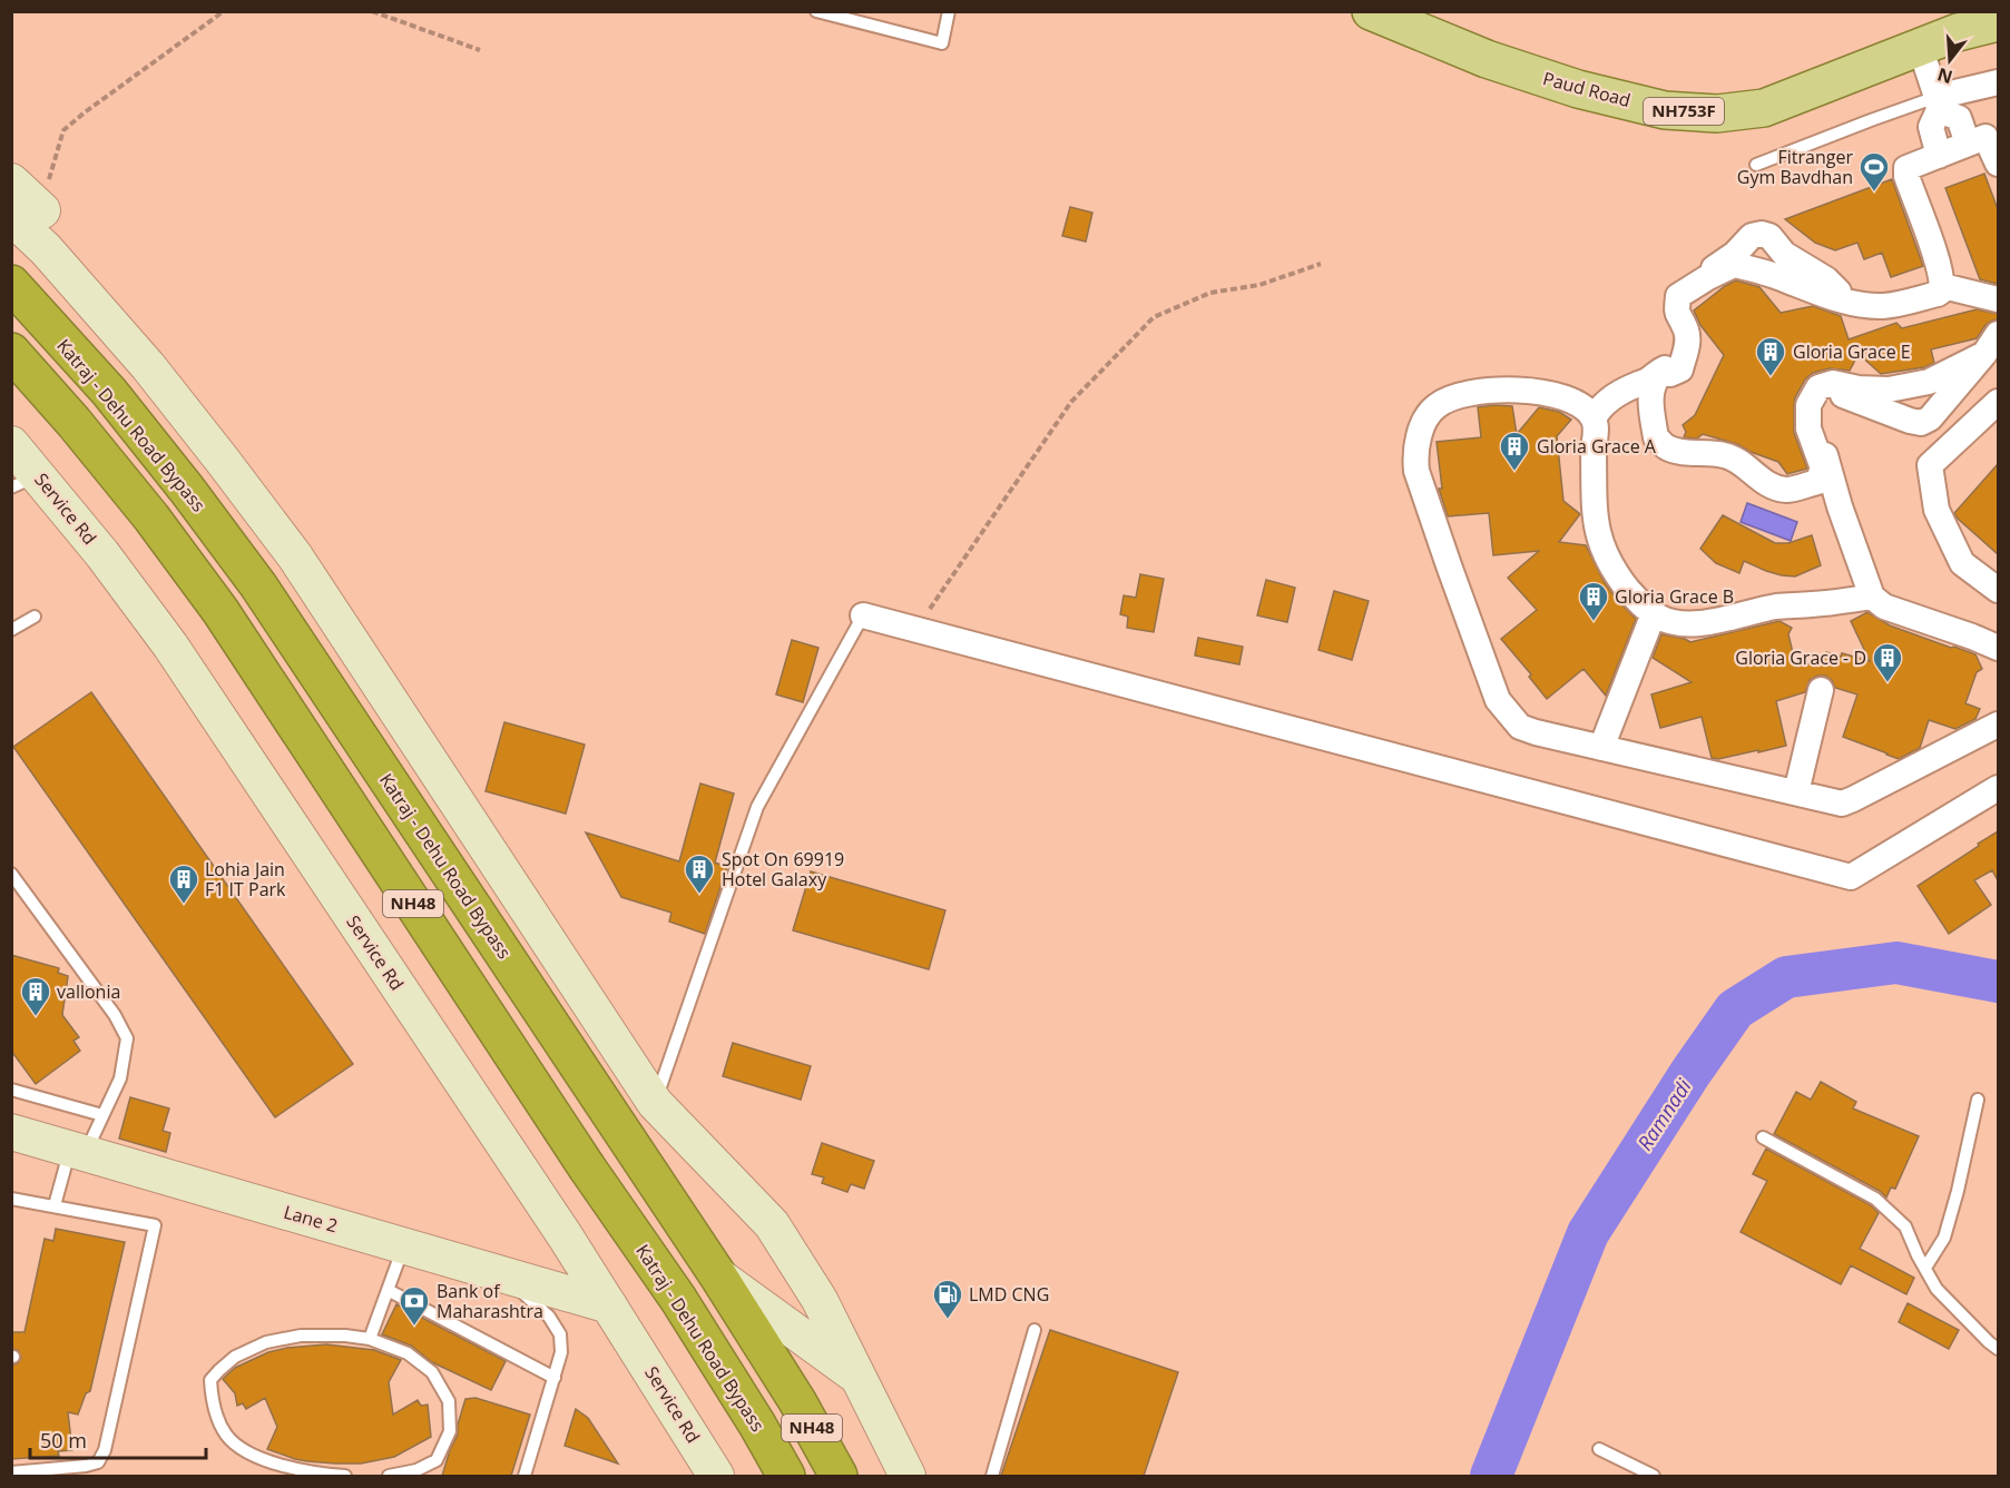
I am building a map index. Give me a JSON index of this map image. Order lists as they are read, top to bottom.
{
  "streets": {
    "highway": ["Katraj - Dehu Road Bypass", "NH48"],
    "main road": ["Paud Road", "NH753F"],
    "street": ["Service Rd", "Lane 2"]
  },
  "crossings": [
    ["Service Rd", "Lane 2"]
  ],
  "water": ["Ramnadi"],
  "places": {
    "sports": ["Fitranger Gym Bavdhan"],
    "building": [
      "Gloria Grace E",
      "Gloria Grace A",
      "Gloria Grace B",
      "Gloria Grace - D",
      "Spot On 69919 Hotel Galaxy",
      "Lohia Jain F1 IT Park",
      "vallonia"
    ],
    "fuel station": ["LMD CNG"],
    "bank": ["Bank of Maharashtra"]
  },
  "scale_bar": "50 m",
  "north": "bottom"
}
